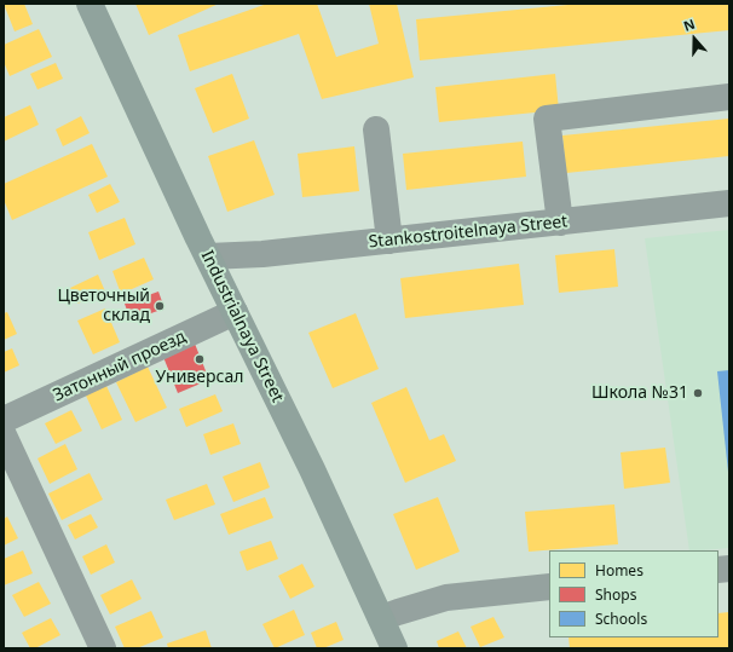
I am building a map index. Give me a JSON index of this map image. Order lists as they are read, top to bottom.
{
  "streets": {
    "main road": ["Industrialnaya Street"],
    "street": ["Stankostroitelnaya Street", "Затонный проезд"]
  },
  "crossings": [
    ["Stankostroitelnaya Street", "Industrialnaya Street"],
    ["Industrialnaya Street", "Затонный проезд"]
  ],
  "places": ["Цветочный склад", "Универсал", "Школа №31"],
  "legend": ["Homes", "Shops", "Schools"],
  "north": "top"
}
